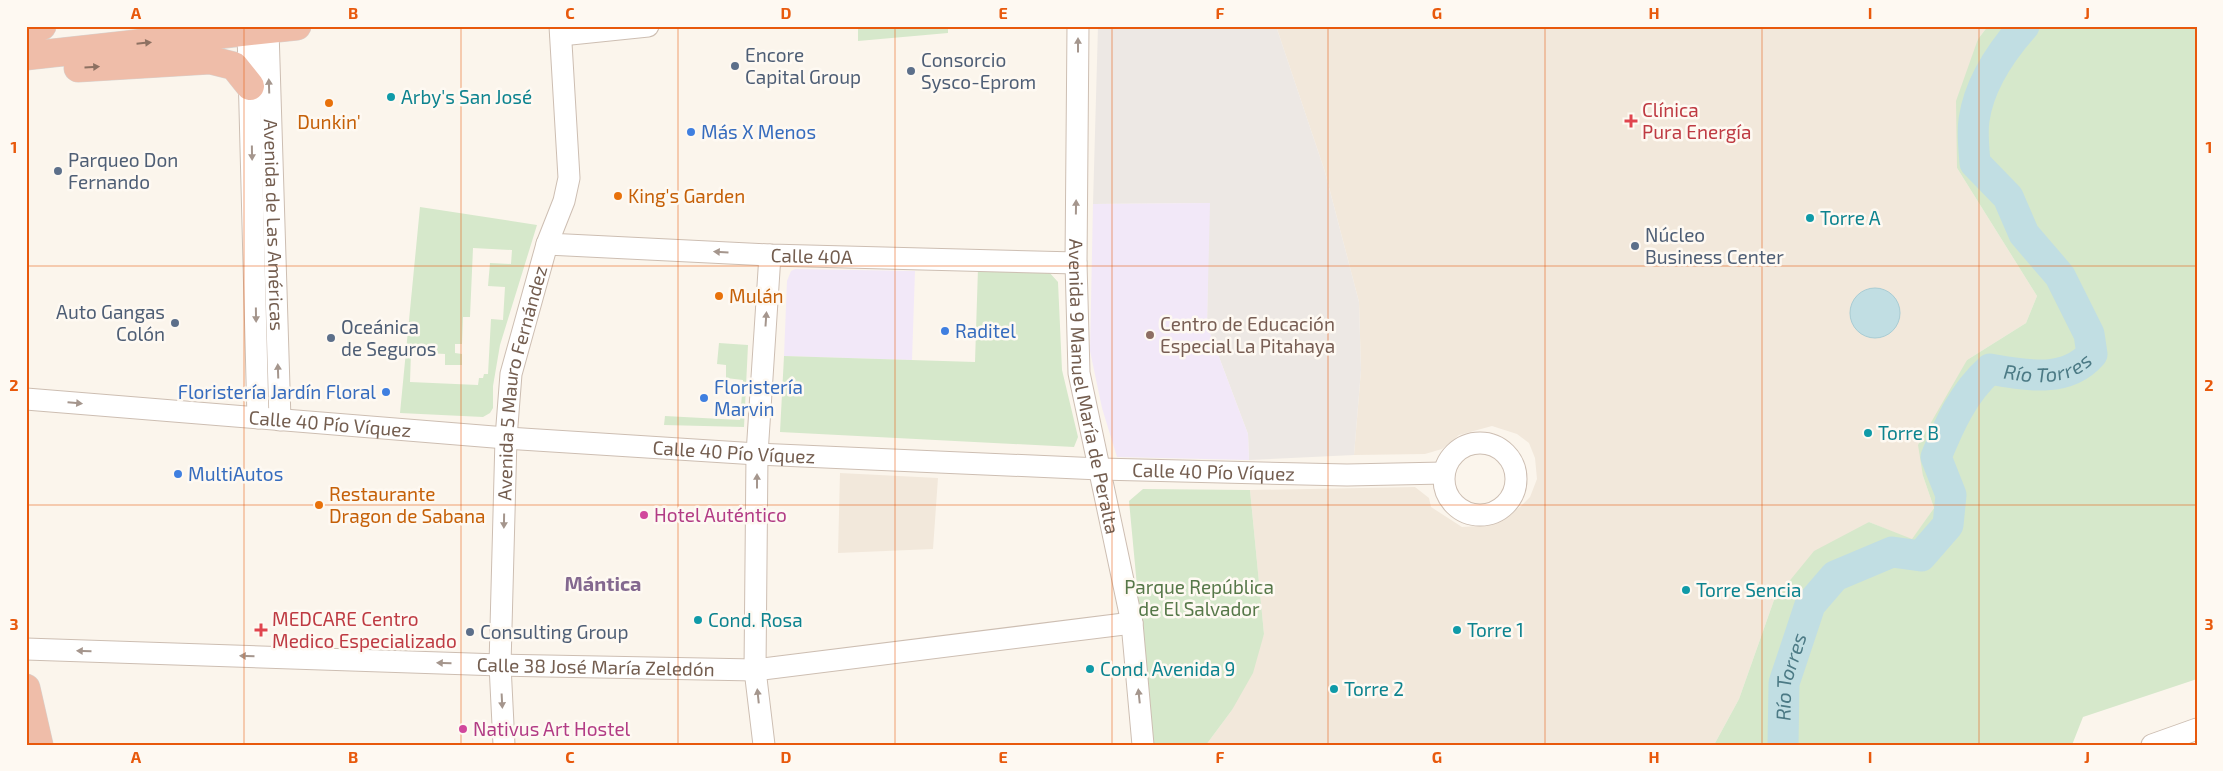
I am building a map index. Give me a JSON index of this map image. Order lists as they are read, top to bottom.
{
  "streets": {
    "street": [
      "Avenida de Las Américas",
      "Calle 40A",
      "Avenida 5 Mauro Fernández",
      "Avenida 9 Manuel María de Peralta",
      "Calle 40 Pío Víquez",
      "Calle 38 José María Zeledón"
    ]
  },
  "crossings": [
    ["Avenida de Las Américas", "Calle 40 Pío Víquez"],
    ["Calle 40A", "Avenida 5 Mauro Fernández"],
    ["Calle 40A", "Avenida 9 Manuel María de Peralta"],
    ["Avenida 5 Mauro Fernández", "Calle 40 Pío Víquez"],
    ["Avenida 5 Mauro Fernández", "Calle 38 José María Zeledón"],
    ["Avenida 9 Manuel María de Peralta", "Calle 40 Pío Víquez"],
    ["Avenida 9 Manuel María de Peralta", "Calle 38 José María Zeledón"]
  ],
  "one_way": [
    "Calle 40A",
    "Avenida 5 Mauro Fernández",
    "Avenida 9 Manuel María de Peralta",
    "Calle 38 José María Zeledón"
  ],
  "districts": ["Mántica"],
  "water": ["Río Torres"],
  "parks": ["Parque República de El Salvador"],
  "places": {
    "other": [
      "Encore Capital Group",
      "Consorcio Sysco-Eprom",
      "Arby's San José",
      "Dunkin'",
      "Más X Menos",
      "Parqueo Don Fernando",
      "King's Garden",
      "Torre A",
      "Núcleo Business Center",
      "Mulán",
      "Auto Gangas Colón",
      "Raditel",
      "Centro de Educación Especial La Pitahaya",
      "Oceánica de Seguros",
      "Floristería Jardín Floral",
      "Floristería Marvin",
      "Torre B",
      "MultiAutos",
      "Restaurante Dragon de Sabana",
      "Hotel Auténtico",
      "Torre Sencia",
      "Cond. Rosa",
      "Torre 1",
      "Consulting Group",
      "Cond. Avenida 9",
      "Torre 2",
      "Nativus Art Hostel"
    ],
    "health": ["Clínica Pura Energía", "MEDCARE Centro Medico Especializado"]
  },
  "grid": {
    "columns": [
      "A",
      "B",
      "C",
      "D",
      "E",
      "F",
      "G",
      "H",
      "I",
      "J"
    ],
    "rows": ["1", "2", "3"]
  }
}
